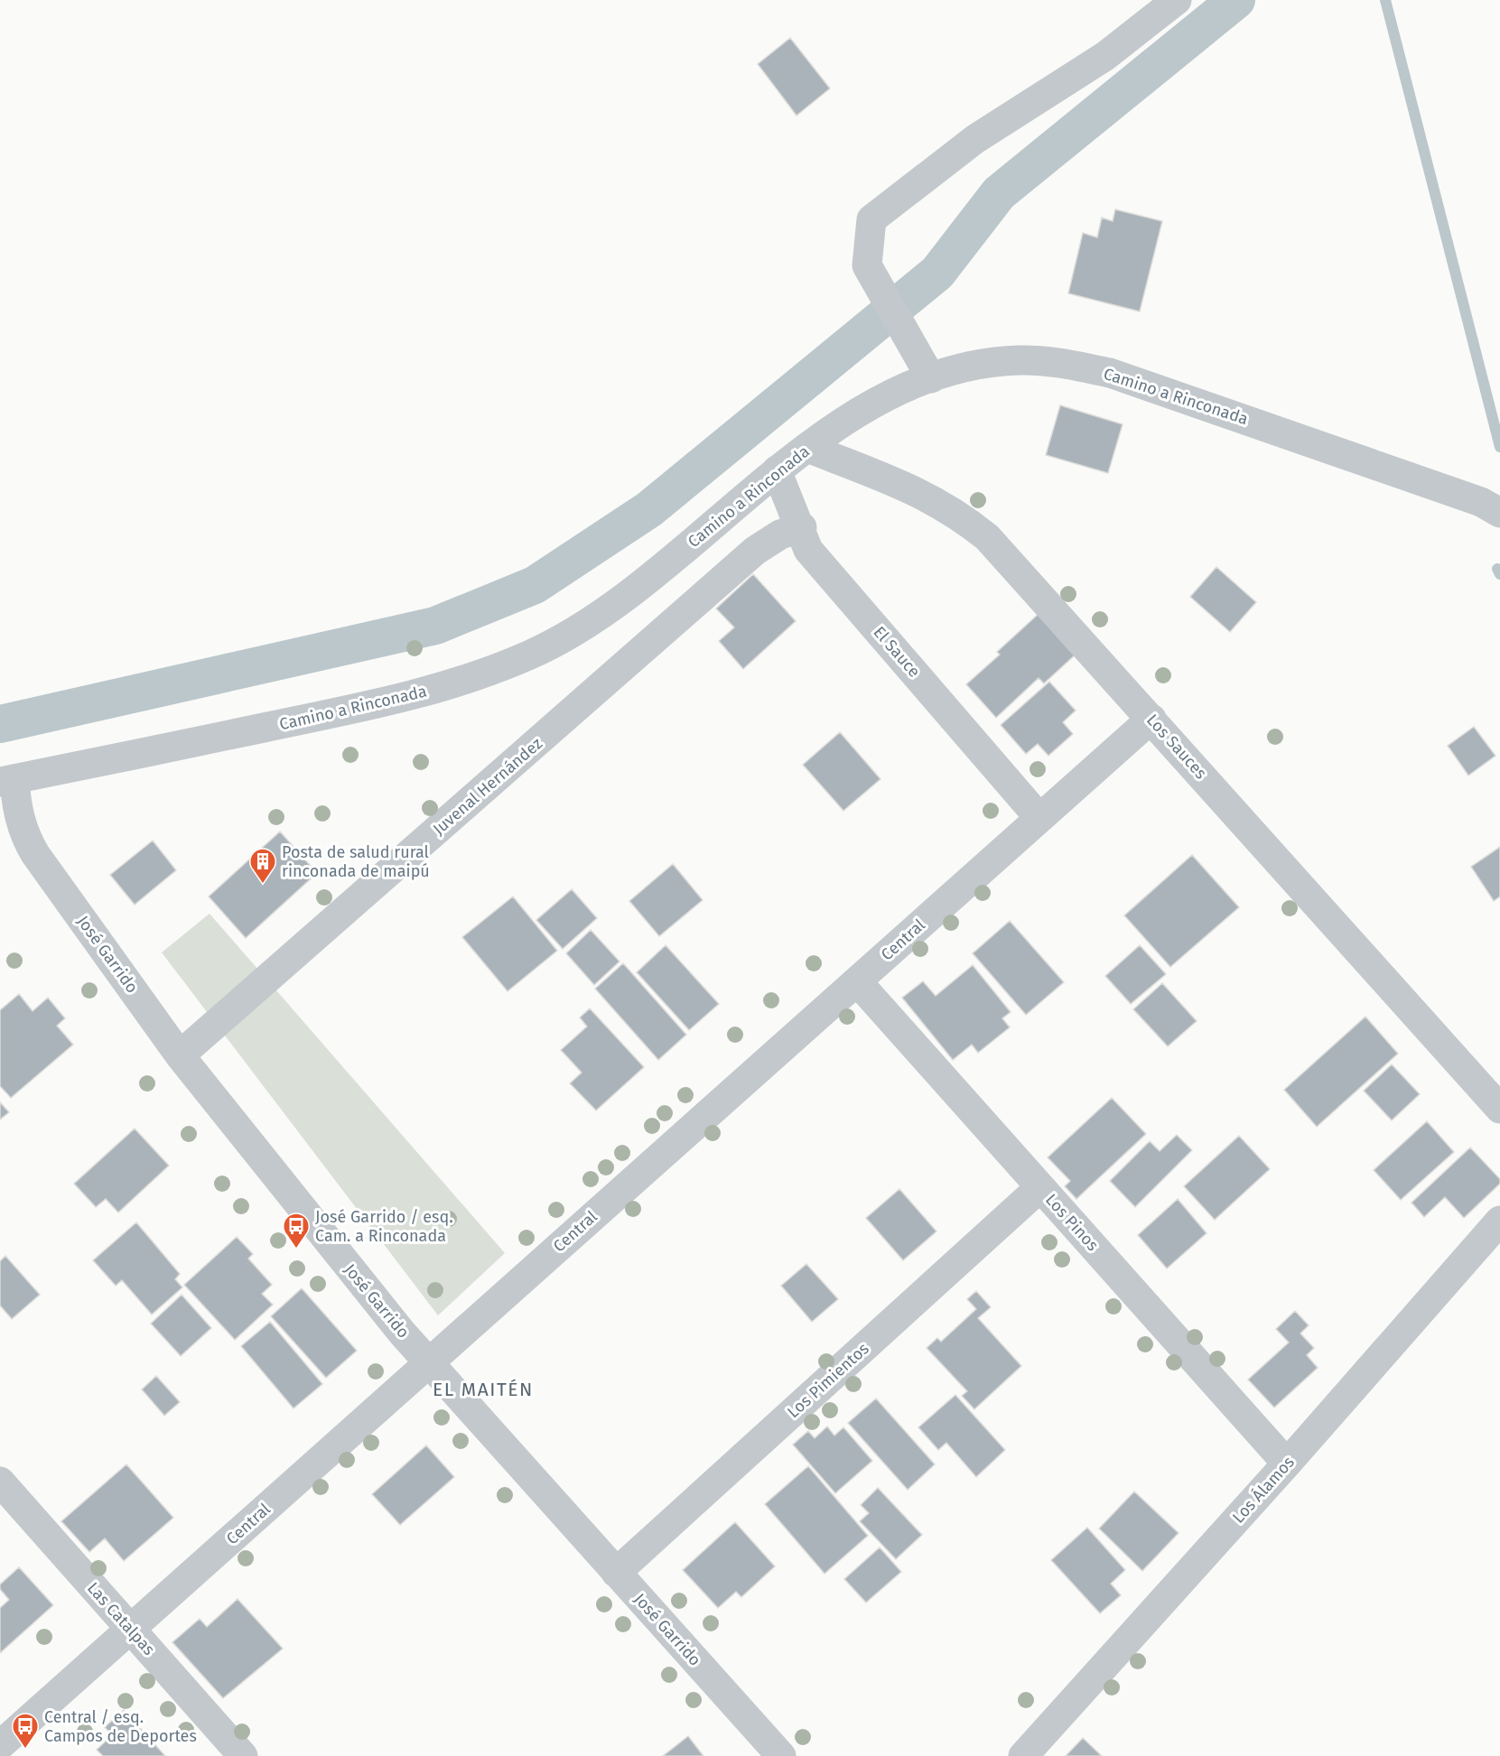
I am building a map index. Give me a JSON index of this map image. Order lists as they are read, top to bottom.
{
  "streets": {
    "street": [
      "Camino a Rinconada",
      "El Sauce",
      "Los Sauces",
      "Juvenal Hernández",
      "Central",
      "José Garrido",
      "Los Pinos",
      "Los Pimientos",
      "Los Álamos",
      "Las Catalpas"
    ]
  },
  "crossings": [
    ["Camino a Rinconada", "El Sauce"],
    ["Camino a Rinconada", "Los Sauces"],
    ["Camino a Rinconada", "José Garrido"],
    ["El Sauce", "Juvenal Hernández"],
    ["El Sauce", "Central"],
    ["Los Sauces", "Central"],
    ["Juvenal Hernández", "José Garrido"],
    ["Central", "José Garrido"],
    ["Central", "Los Pinos"],
    ["Central", "Las Catalpas"],
    ["José Garrido", "Los Pimientos"],
    ["Los Pinos", "Los Pimientos"],
    ["Los Pinos", "Los Álamos"]
  ],
  "districts": ["EL MAITÉN"],
  "places": {
    "building": ["Posta de salud rural rinconada de maipú"],
    "bus stop": ["José Garrido / esq. Cam. a Rinconada", "Central / esq. Campos de Deportes"]
  }
}
